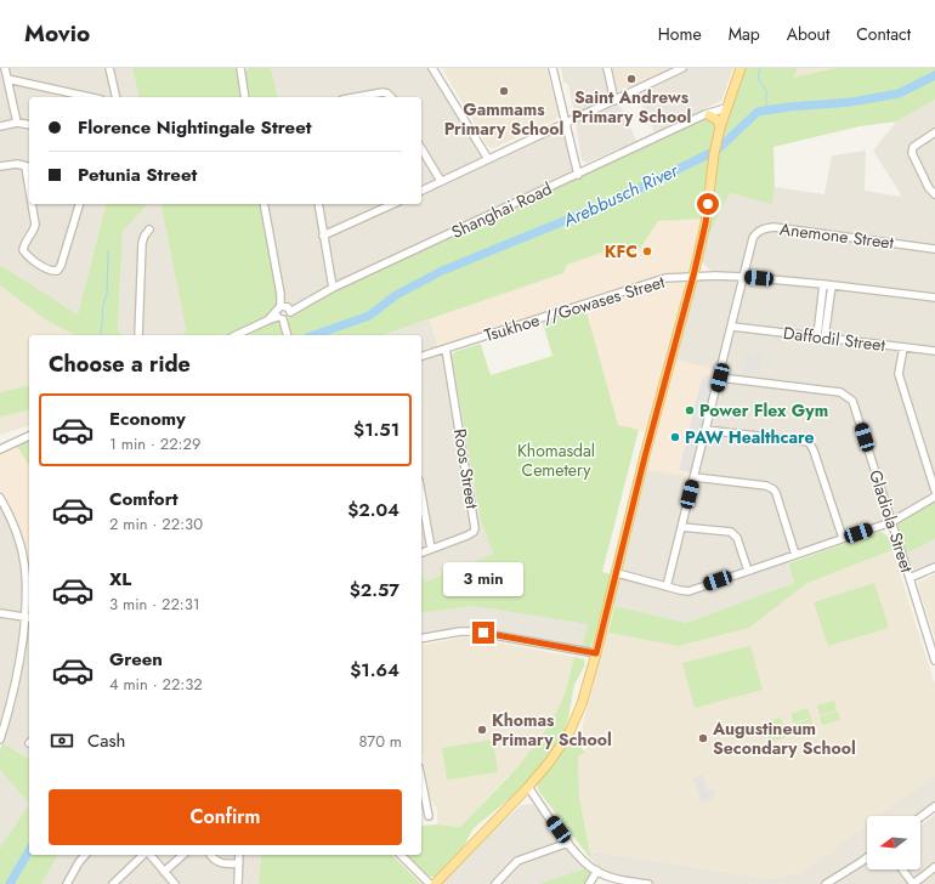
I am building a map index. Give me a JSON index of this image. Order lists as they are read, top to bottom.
{
  "streets": {
    "street": [
      "Shanghai Road",
      "Anemone Street",
      "Tsukhoe //Gowases Street",
      "Daffodil Street",
      "Roos Street",
      "Gladiola Street"
    ]
  },
  "crossings": [
    ["Anemone Street", "Tsukhoe //Gowases Street"],
    ["Anemone Street", "Daffodil Street"],
    ["Anemone Street", "Gladiola Street"],
    ["Tsukhoe //Gowases Street", "Roos Street"]
  ],
  "water": ["Arebbusch River"],
  "parks": ["Khomasdal Cemetery"],
  "places": [
    "Saint Andrews Primary School",
    "Gammams Primary School",
    "KFC",
    "Power Flex Gym",
    "PAW Healthcare",
    "Khomas Primary School",
    "Augustineum Secondary School"
  ],
  "north": "left",
  "page": {
    "header": "Movio",
    "nav": [
      "Home",
      "Map",
      "About",
      "Contact"
    ],
    "banner": ["Florence Nightingale Street", "Petunia Street"],
    "heading": "Choose a ride",
    "list": [
      {
        "name": "Economy",
        "note": "1 min · 22:29",
        "value": "$1.51"
      },
      {
        "name": "Comfort",
        "note": "2 min · 22:30",
        "value": "$2.04"
      },
      {
        "name": "XL",
        "note": "3 min · 22:31",
        "value": "$2.57"
      },
      {
        "name": "Green",
        "note": "4 min · 22:32",
        "value": "$1.64"
      }
    ],
    "bubble": "3 min",
    "pay": ["Cash", "870 m"],
    "buttons": "Confirm"
  }
}
